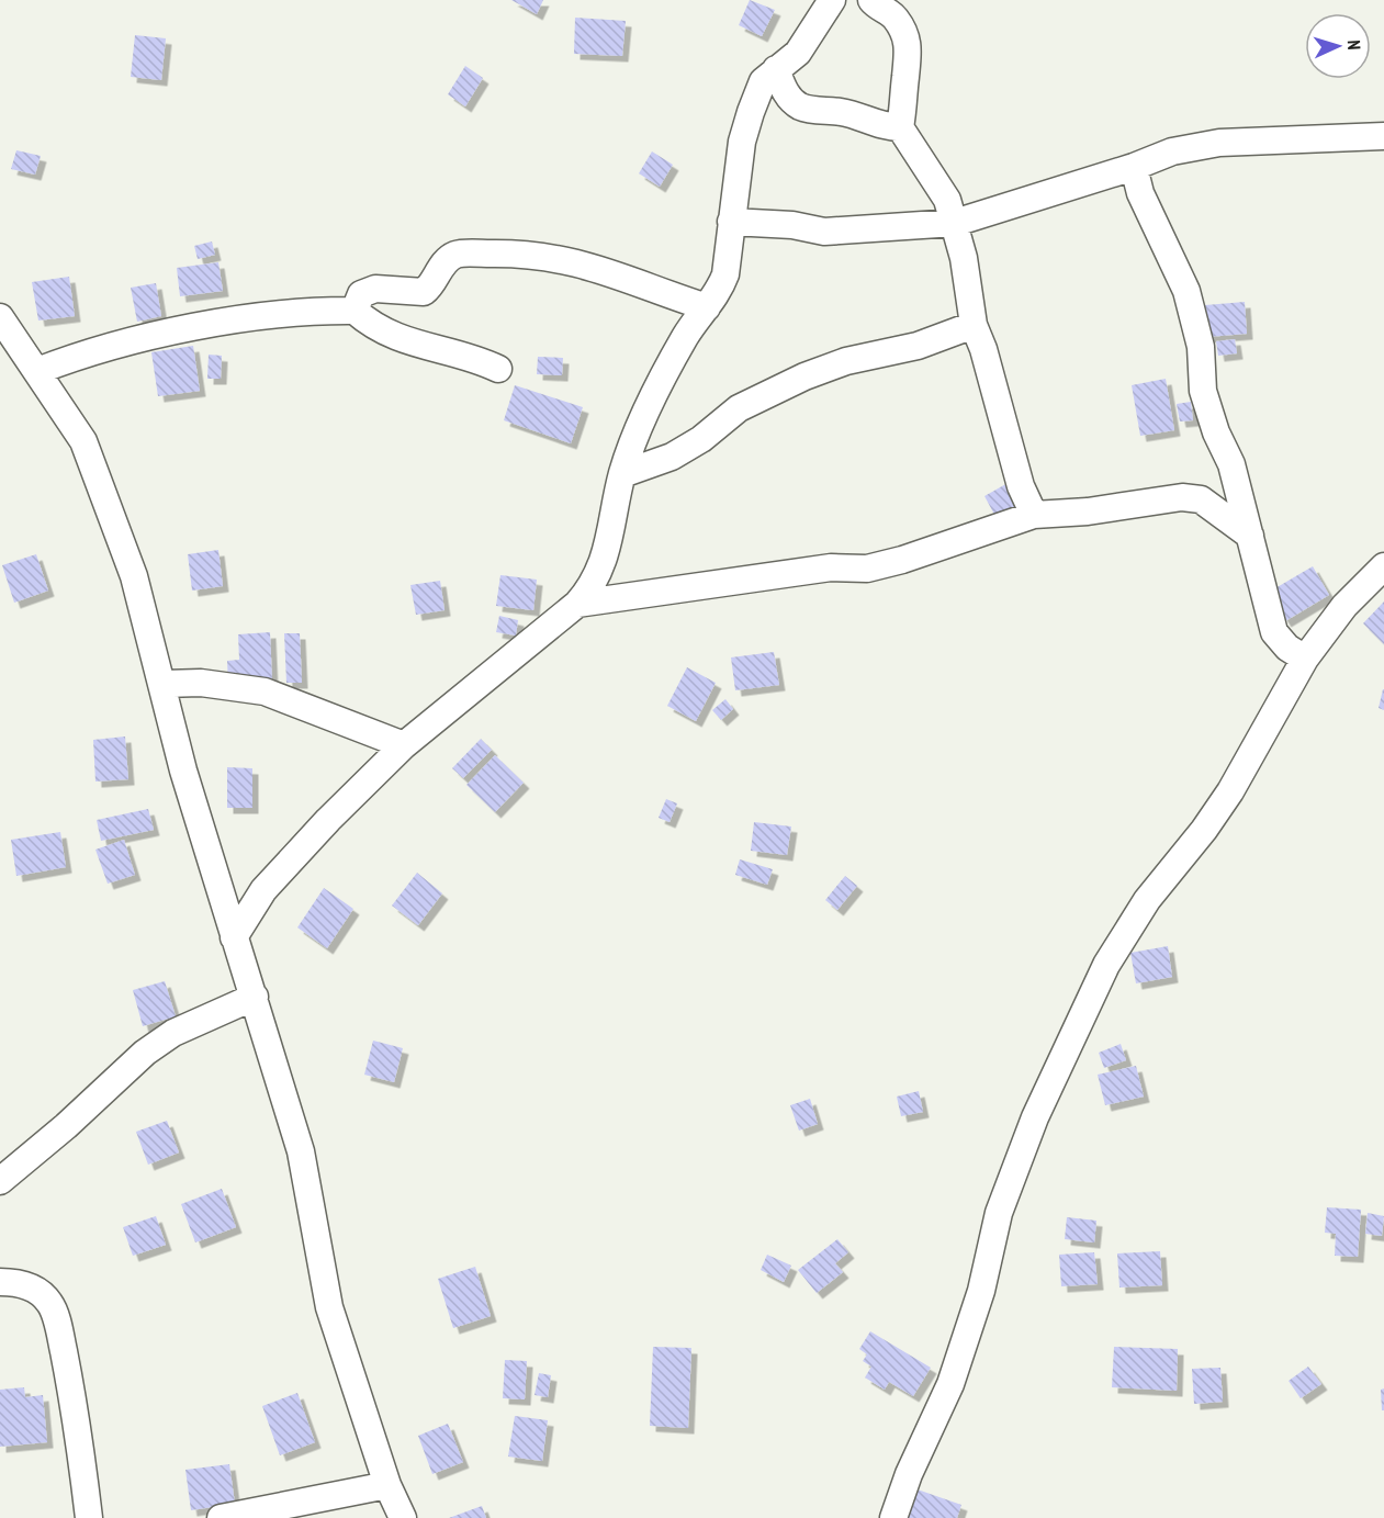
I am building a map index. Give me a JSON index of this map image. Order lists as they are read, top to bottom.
{
  "north": "right"
}
